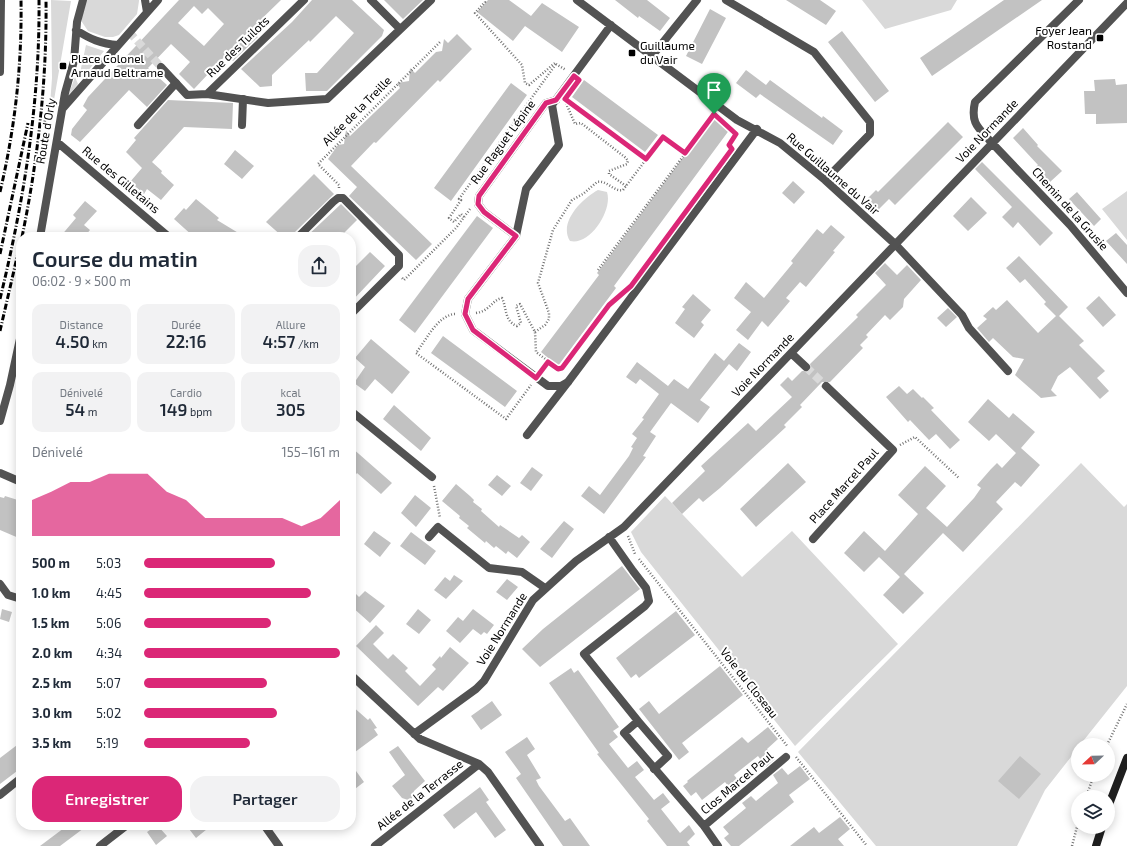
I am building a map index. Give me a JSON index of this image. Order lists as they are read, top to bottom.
{
  "streets": {
    "street": [
      "Rue des Tuilots",
      "Route d'Orly",
      "Voie Normande",
      "Rue Raguet Lépine",
      "Rue Guillaume du Vair",
      "Rue des Gilletains",
      "Chemin de la Grusie",
      "Place Marcel Paul",
      "Clos Marcel Paul",
      "Allée de la Terrasse"
    ],
    "path": ["Allée de la Treille", "Voie du Closeau"]
  },
  "crossings": [
    ["Route d'Orly", "Rue des Gilletains"],
    ["Voie Normande", "Rue Guillaume du Vair"],
    ["Voie Normande", "Chemin de la Grusie"],
    ["Voie Normande", "Voie du Closeau"],
    ["Rue Raguet Lépine", "Rue Guillaume du Vair"]
  ],
  "places": {
    "transit": ["Foyer Jean Rostand", "Guillaume du Vair", "Place Colonel Arnaud Beltrame"]
  },
  "north": "left",
  "page": {
    "heading": ["Course du matin", "06:02 · 9 × 500 m"],
    "stats": [
      ["Distance", "4.50 km"],
      ["Durée", "22:16"],
      ["Allure", "4:57 /km"],
      ["Dénivelé", "54 m"],
      ["Cardio", "149 bpm"],
      ["kcal", "305"]
    ],
    "chart": ["Dénivelé", "155–161 m"],
    "list": [
      {
        "name": "500 m",
        "note": "5:03"
      },
      {
        "name": "1.0 km",
        "note": "4:45"
      },
      {
        "name": "1.5 km",
        "note": "5:06"
      },
      {
        "name": "2.0 km",
        "note": "4:34"
      },
      {
        "name": "2.5 km",
        "note": "5:07"
      },
      {
        "name": "3.0 km",
        "note": "5:02"
      },
      {
        "name": "3.5 km",
        "note": "5:19"
      }
    ],
    "buttons": ["Enregistrer", "Partager"]
  }
}
